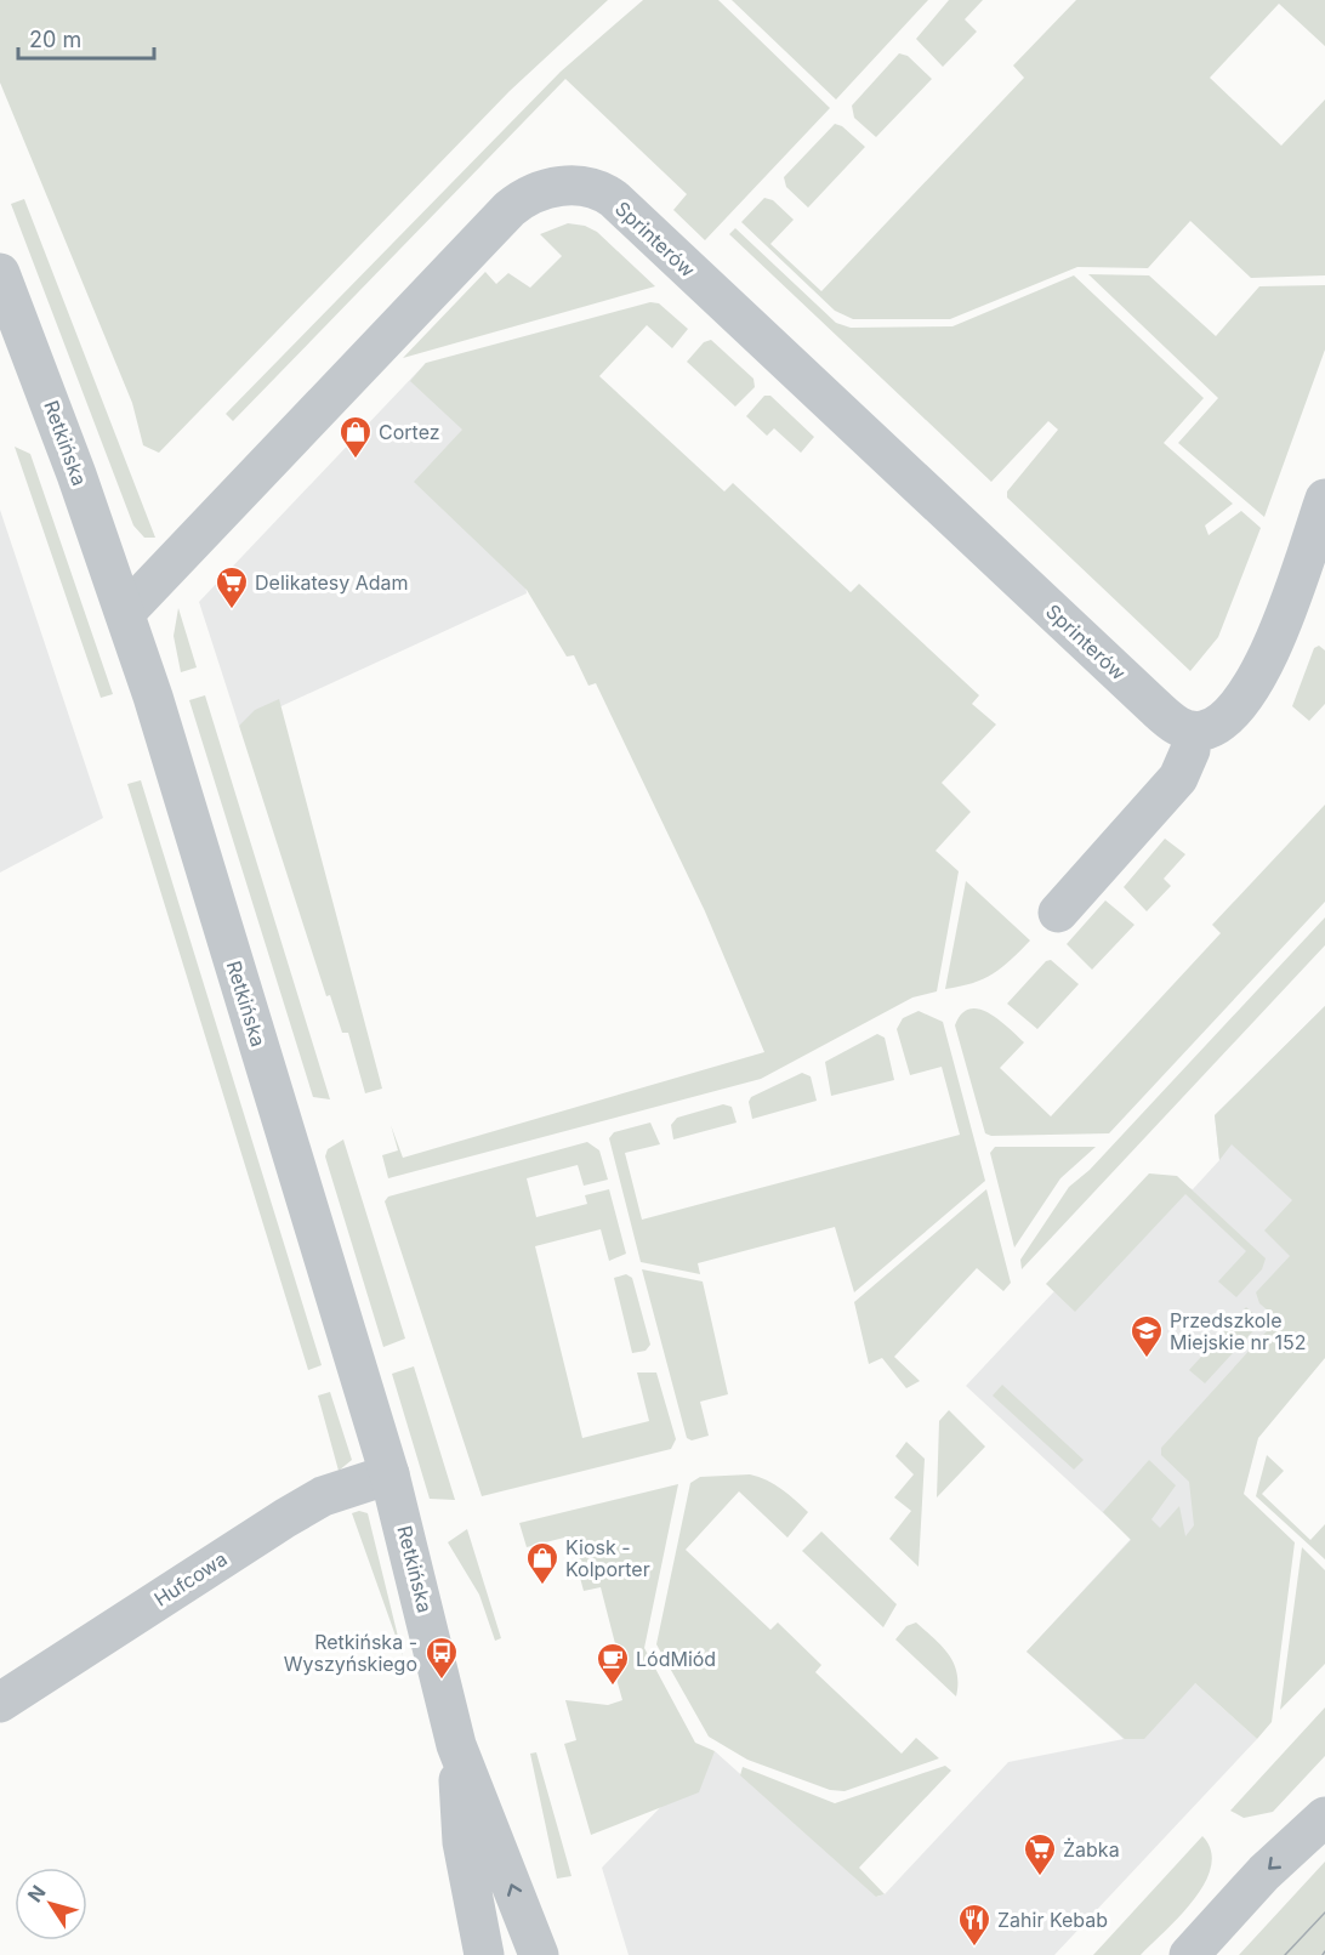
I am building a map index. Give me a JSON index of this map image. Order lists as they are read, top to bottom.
{
  "streets": {
    "street": ["Sprinterów", "Retkińska", "Hufcowa"]
  },
  "crossings": [
    ["Sprinterów", "Retkińska"],
    ["Retkińska", "Hufcowa"]
  ],
  "places": {
    "shop": ["Cortez", "Kiosk - Kolporter"],
    "supermarket": ["Delikatesy Adam", "Żabka"],
    "school or university": ["Przedszkole Miejskie nr 152"],
    "bus stop": ["Retkińska - Wyszyńskiego"],
    "cafe": ["LódMiód"],
    "restaurant": ["Zahir Kebab"]
  },
  "scale_bar": "20 m",
  "north": "top left"
}
